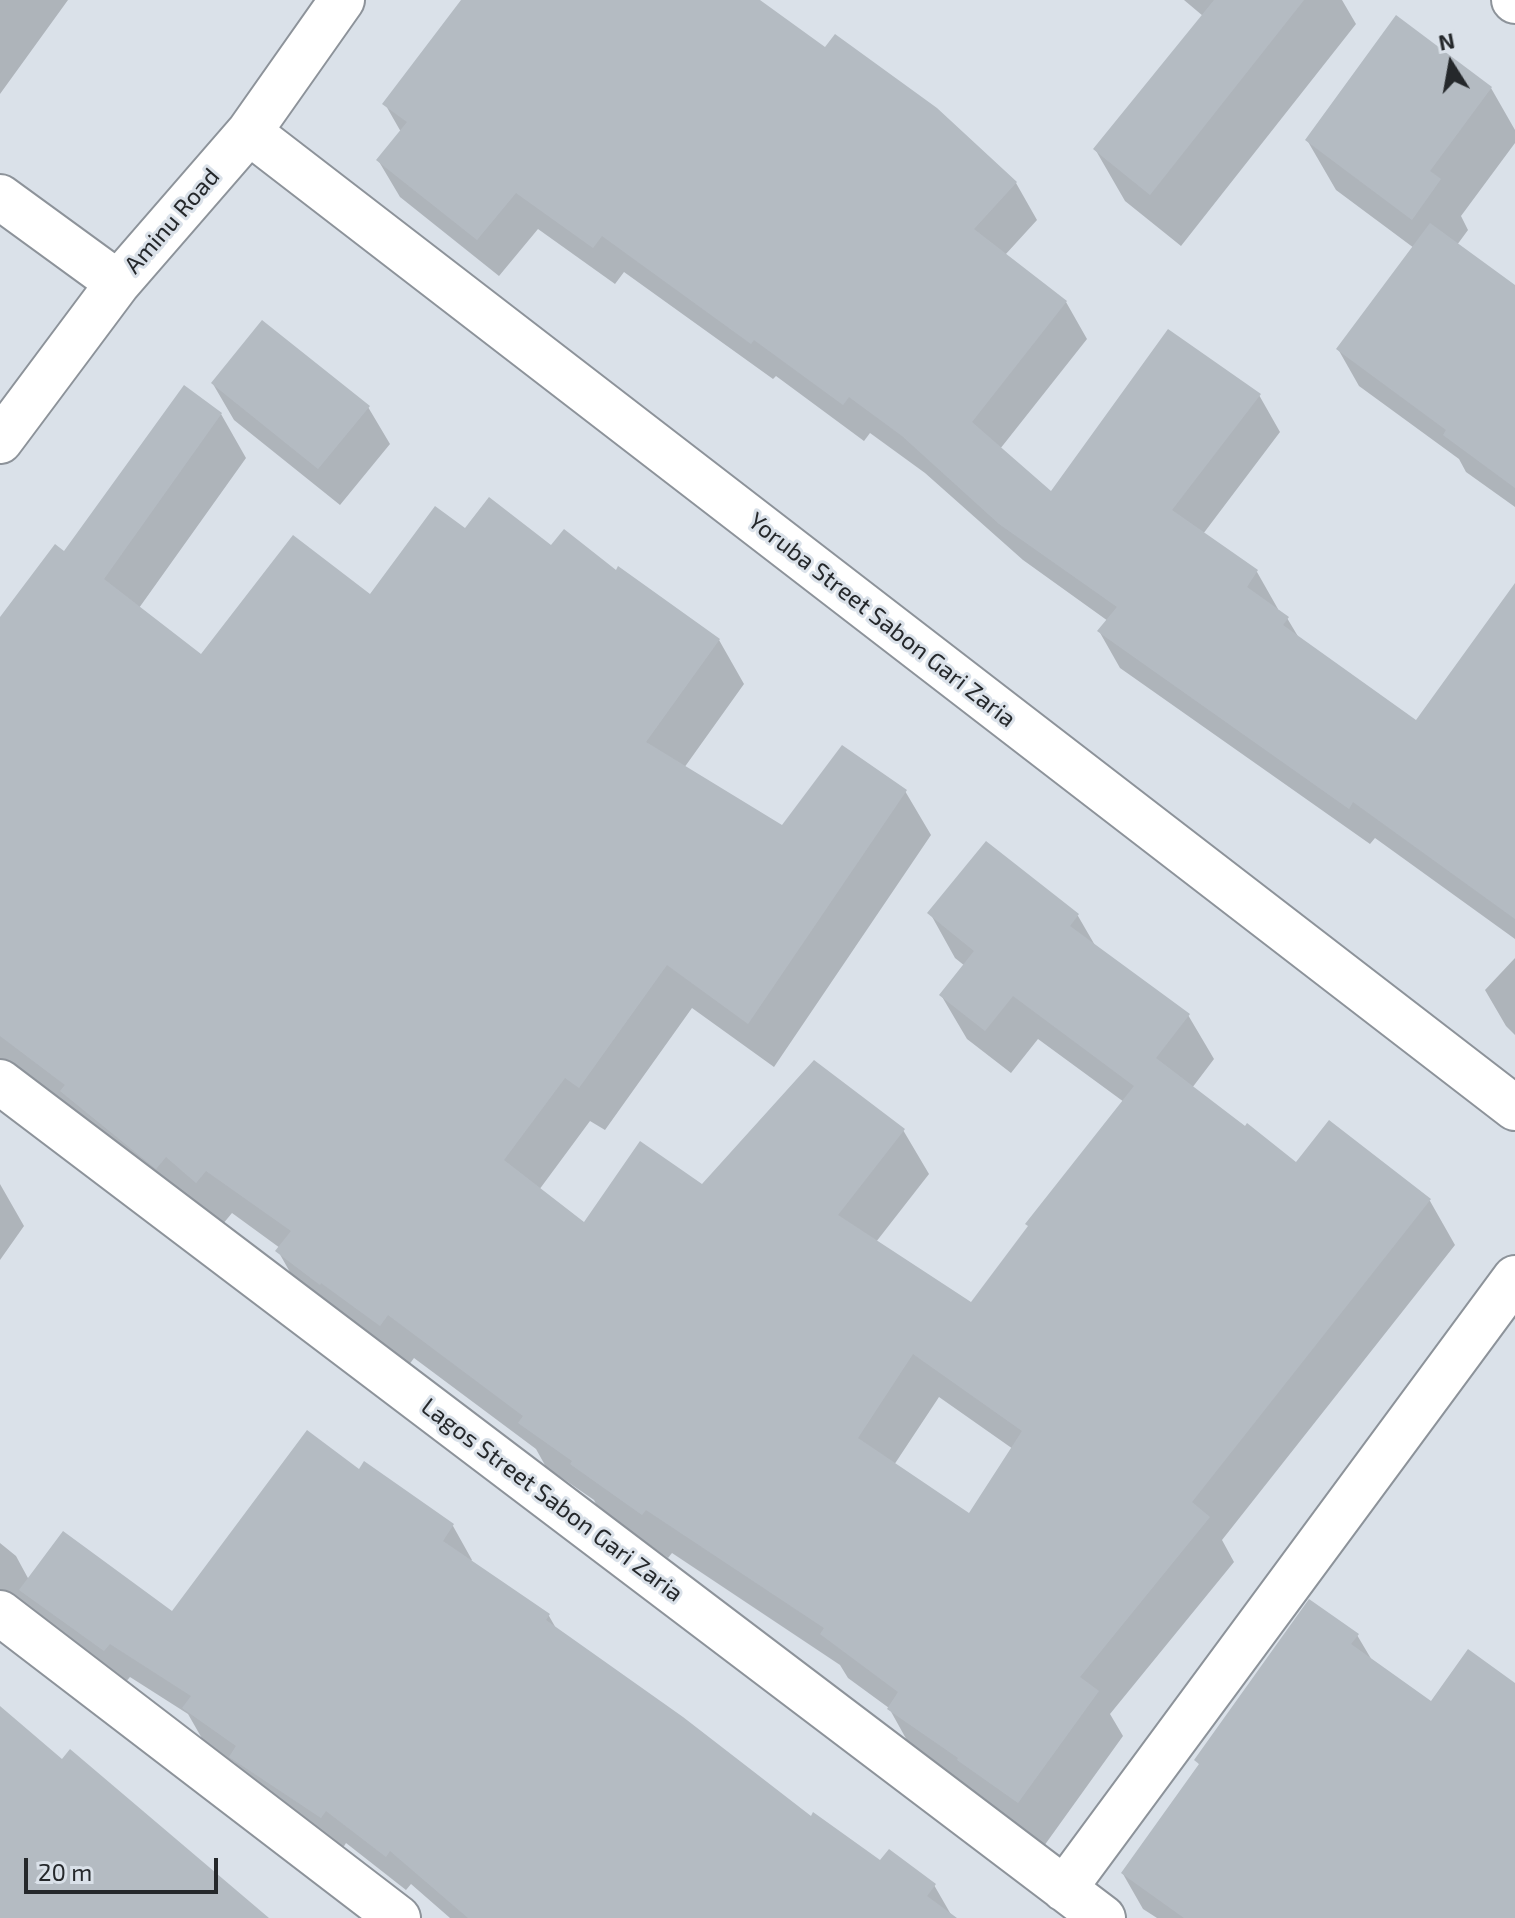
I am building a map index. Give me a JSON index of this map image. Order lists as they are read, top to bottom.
{
  "streets": {
    "street": ["Aminu Road", "Yoruba Street Sabon Gari Zaria", "Lagos Street Sabon Gari Zaria"]
  },
  "crossings": [
    ["Aminu Road", "Yoruba Street Sabon Gari Zaria"]
  ],
  "scale_bar": "20 m",
  "north": "top"
}
